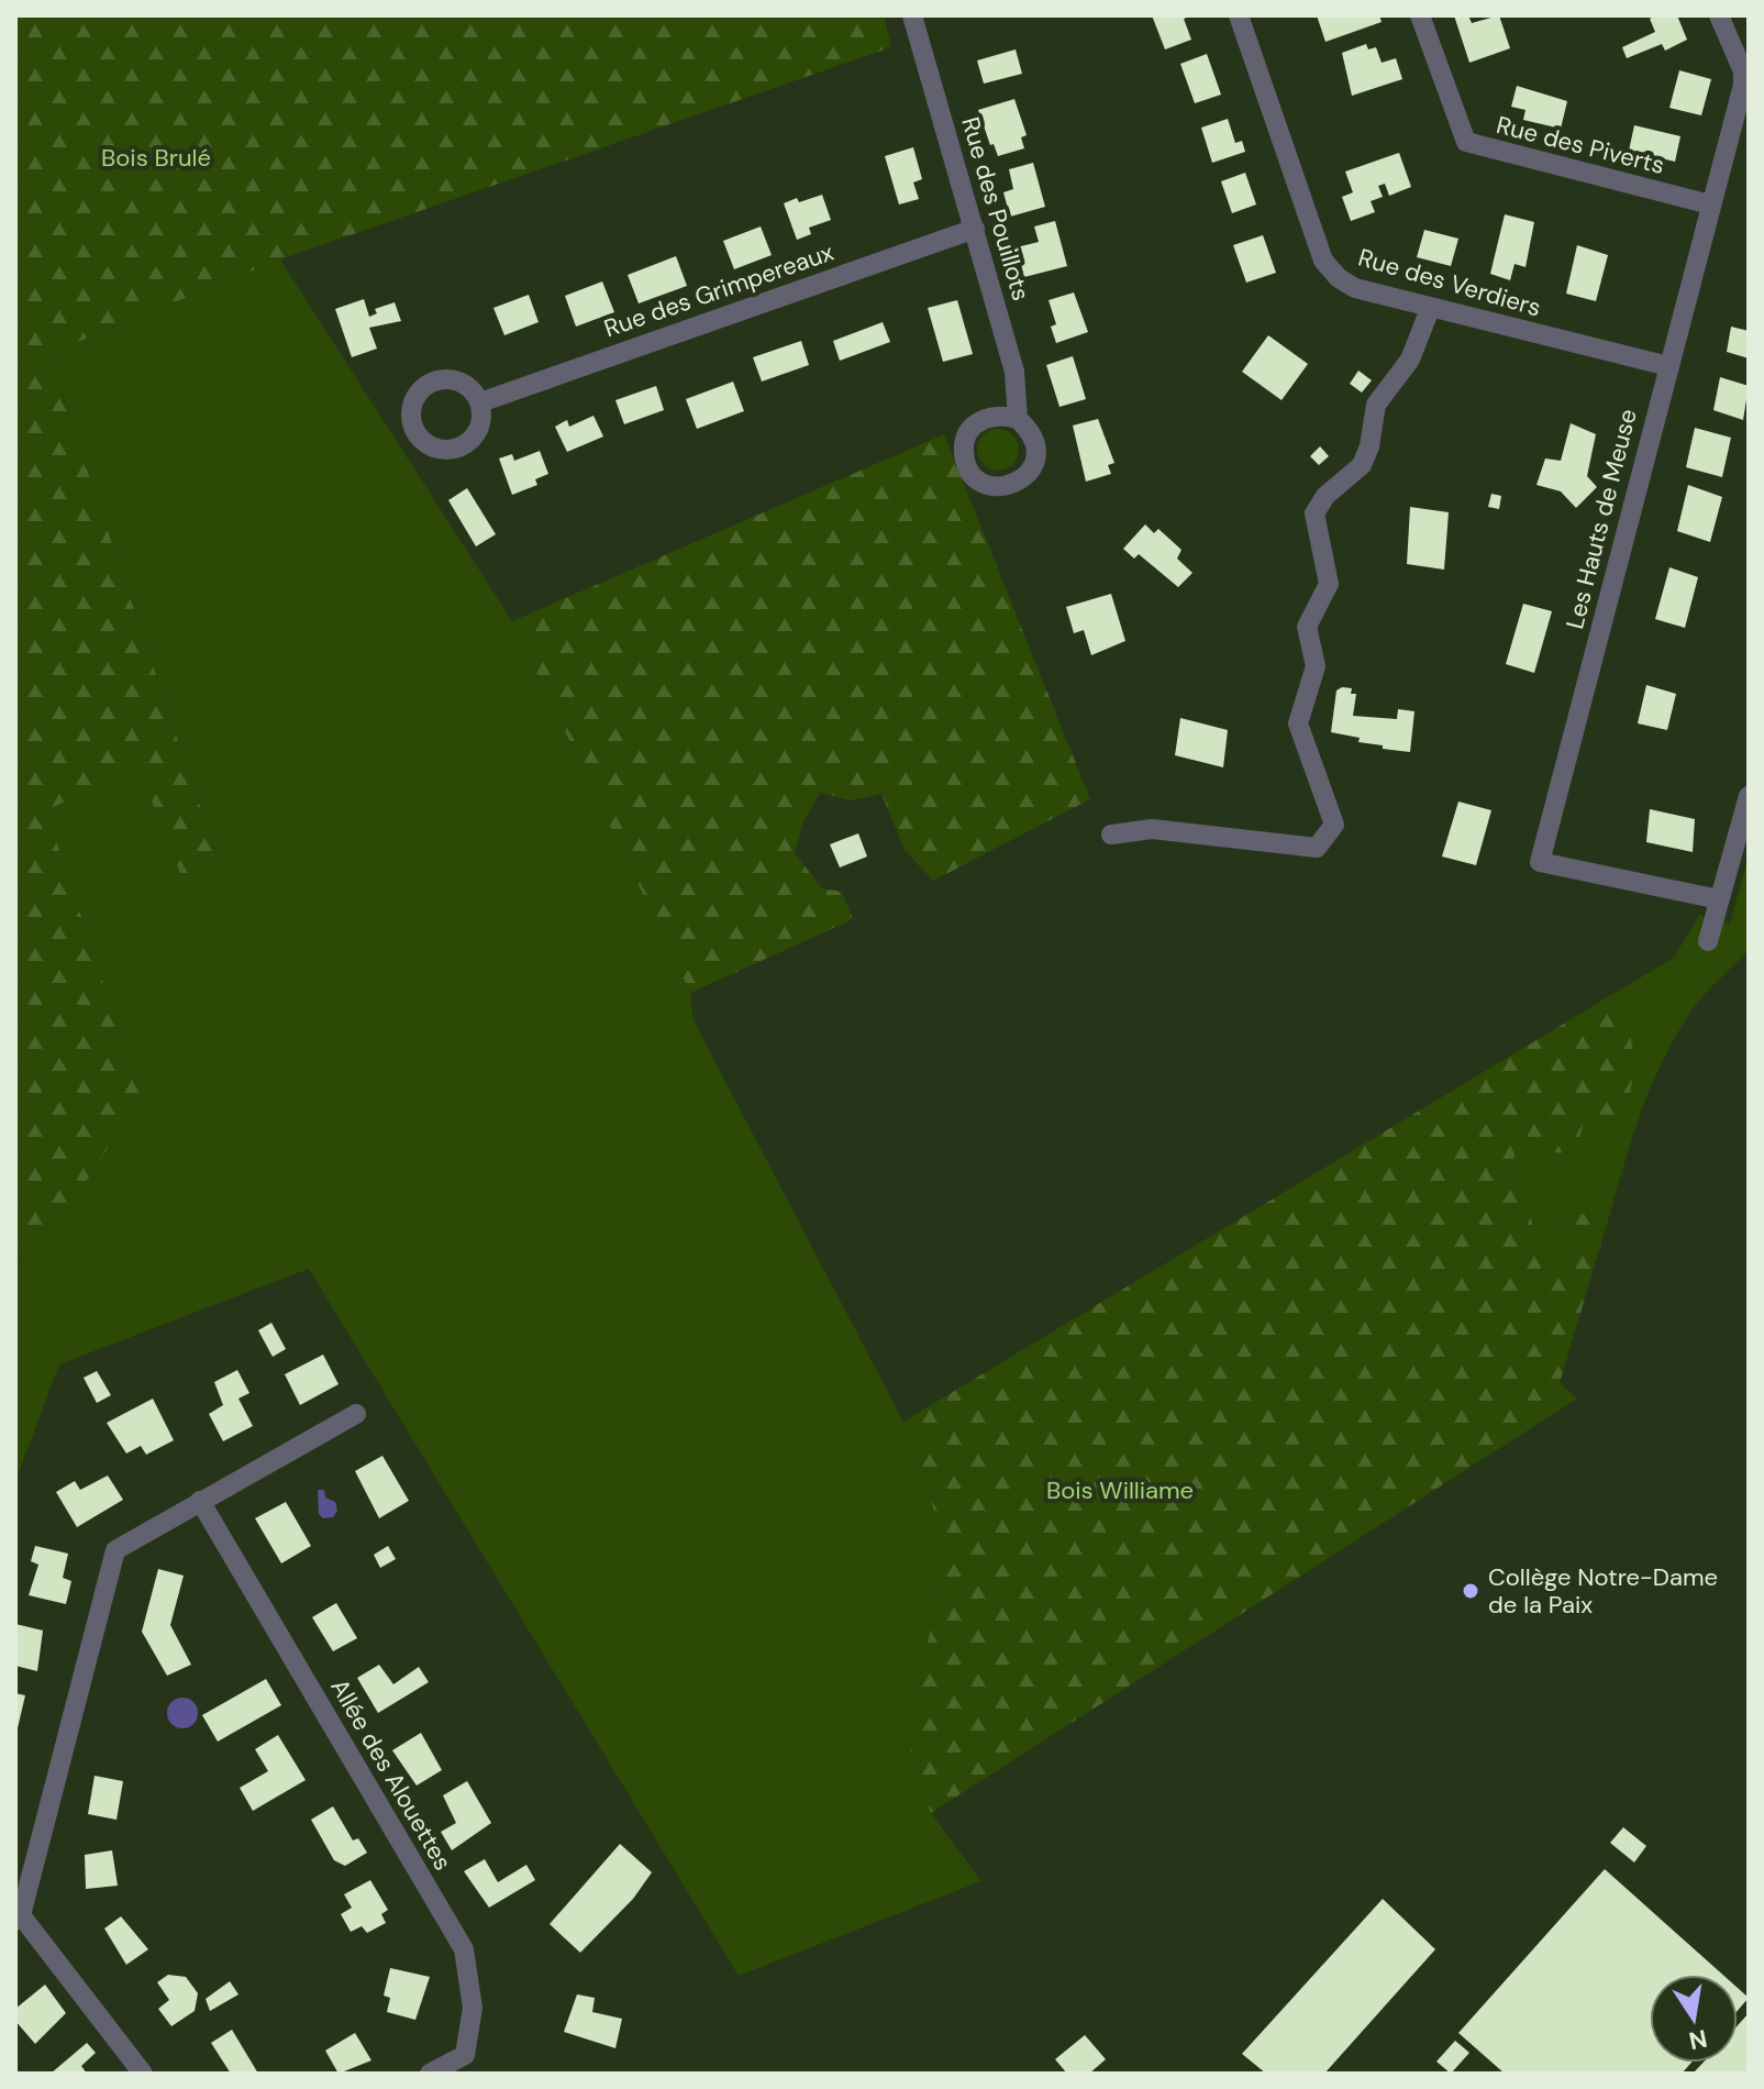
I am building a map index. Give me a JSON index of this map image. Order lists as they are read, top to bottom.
{
  "streets": {
    "street": [
      "Rue des Piverts",
      "Rue des Pouillots",
      "Rue des Verdiers",
      "Rue des Grimpereaux",
      "Les Hauts de Meuse",
      "Allée des Alouettes"
    ]
  },
  "crossings": [
    ["Rue des Piverts", "Les Hauts de Meuse"],
    ["Rue des Pouillots", "Rue des Grimpereaux"],
    ["Rue des Verdiers", "Les Hauts de Meuse"]
  ],
  "parks": ["Bois Brulé", "Bois Williame"],
  "places": ["Collège Notre-Dame de la Paix"],
  "north": "bottom"
}
